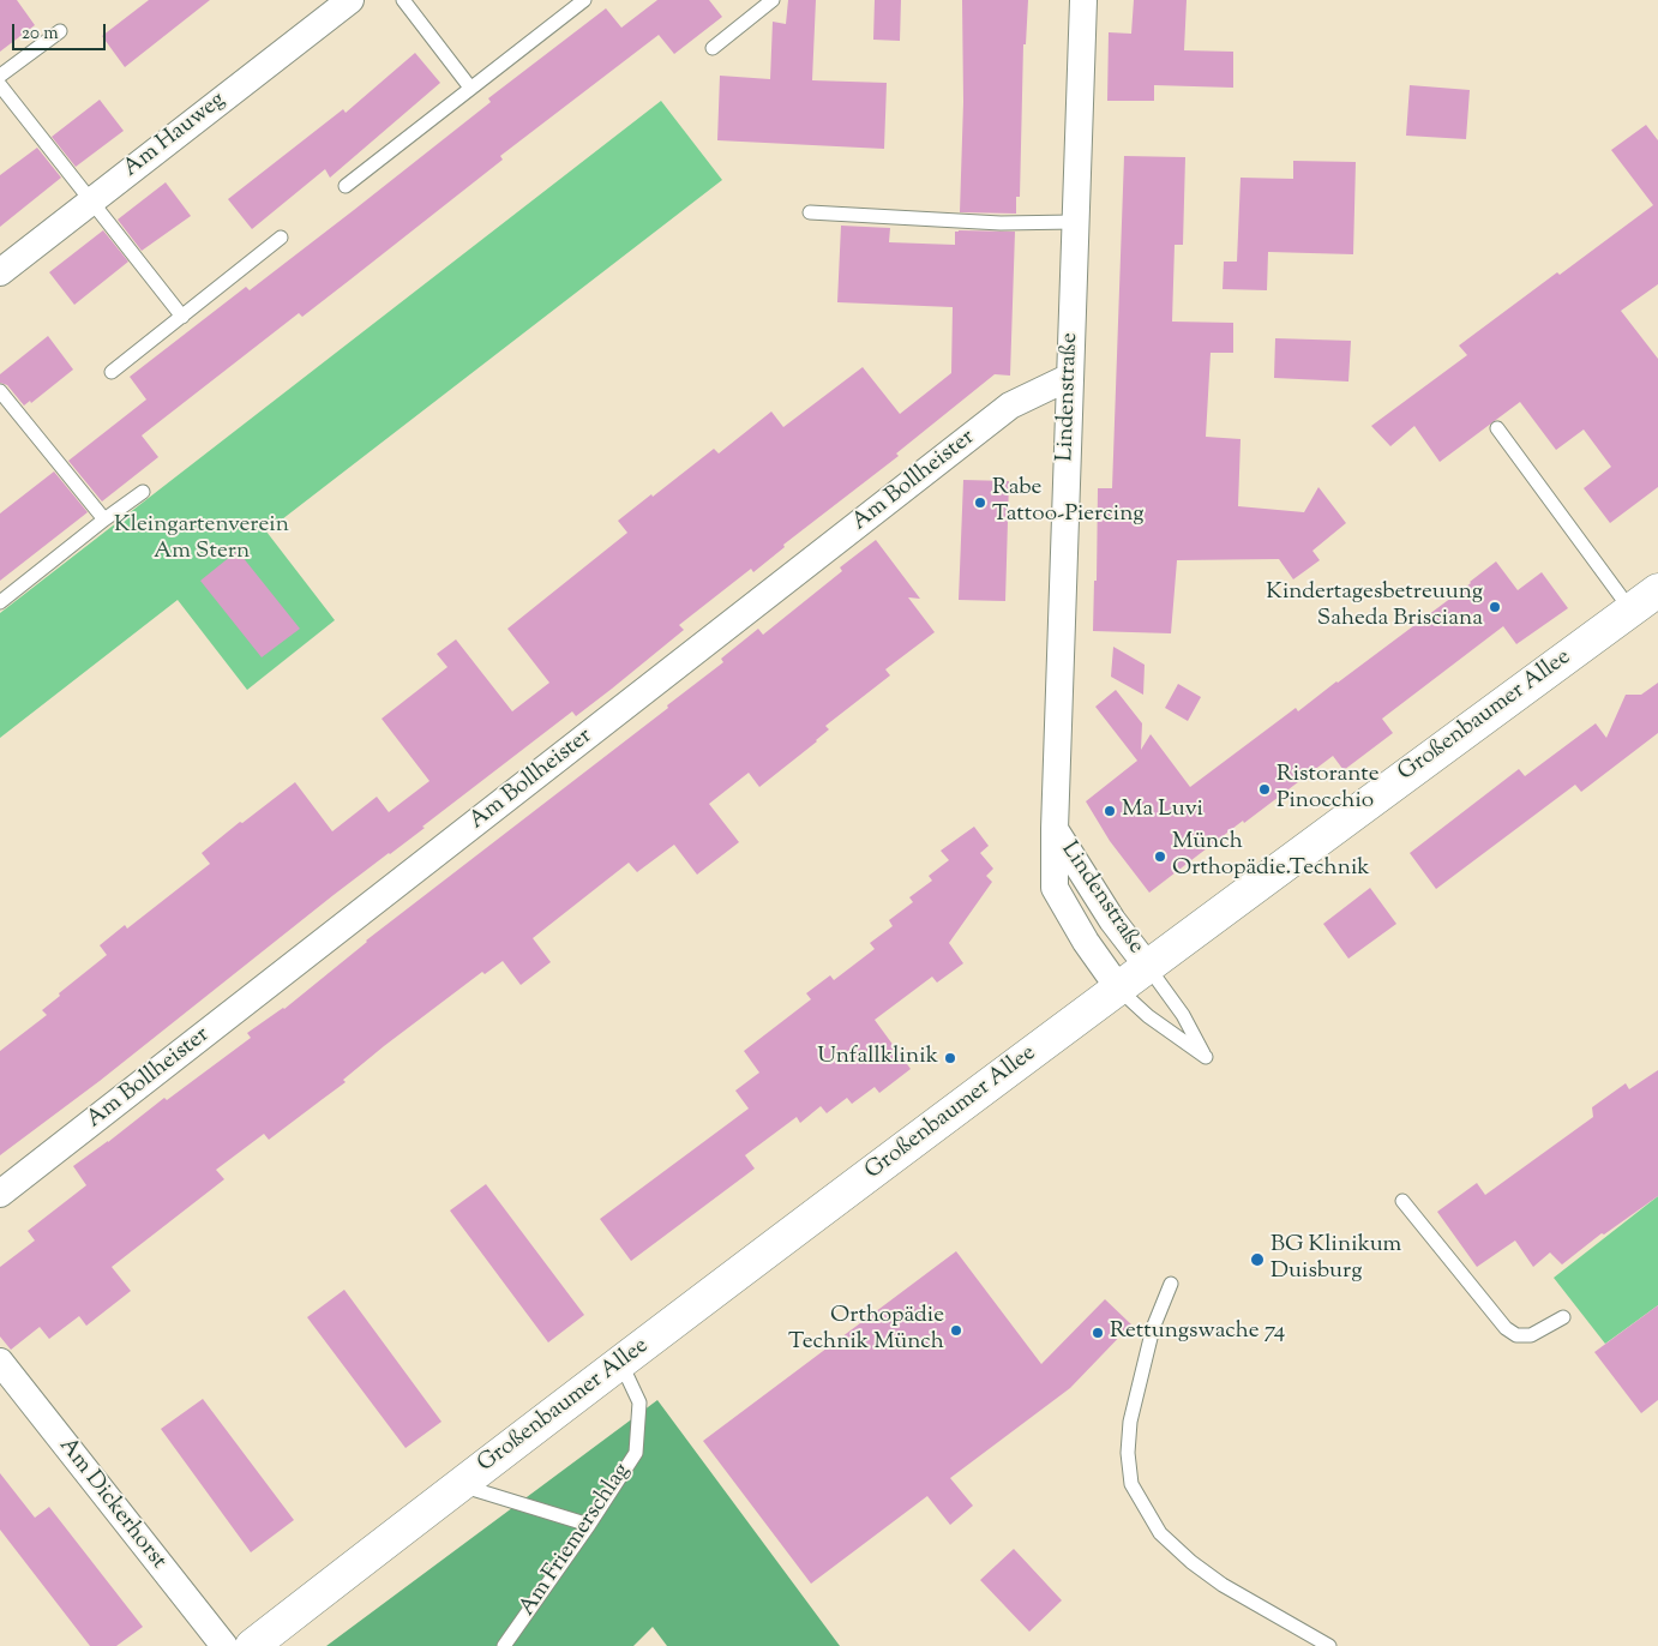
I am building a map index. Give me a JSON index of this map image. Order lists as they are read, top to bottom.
{
  "streets": {
    "main road": ["Großenbaumer Allee"],
    "street": [
      "Am Hauweg",
      "Lindenstraße",
      "Am Bollheister",
      "Am Dickerhorst"
    ],
    "lane": ["Am Friemerschlag"]
  },
  "crossings": [
    ["Lindenstraße", "Am Bollheister"],
    ["Lindenstraße", "Großenbaumer Allee"],
    ["Großenbaumer Allee", "Am Friemerschlag"]
  ],
  "parks": ["Kleingartenverein Am Stern"],
  "places": [
    "Rabe Tattoo-Piercing",
    "Kindertagesbetreuung Saheda Brisciana",
    "Ristorante Pinocchio",
    "Ma Luvi",
    "Münch Orthopädie.Technik",
    "Unfallklinik",
    "BG Klinikum Duisburg",
    "Orthopädie Technik Münch",
    "Rettungswache 74"
  ],
  "scale_bar": "20 m"
}
